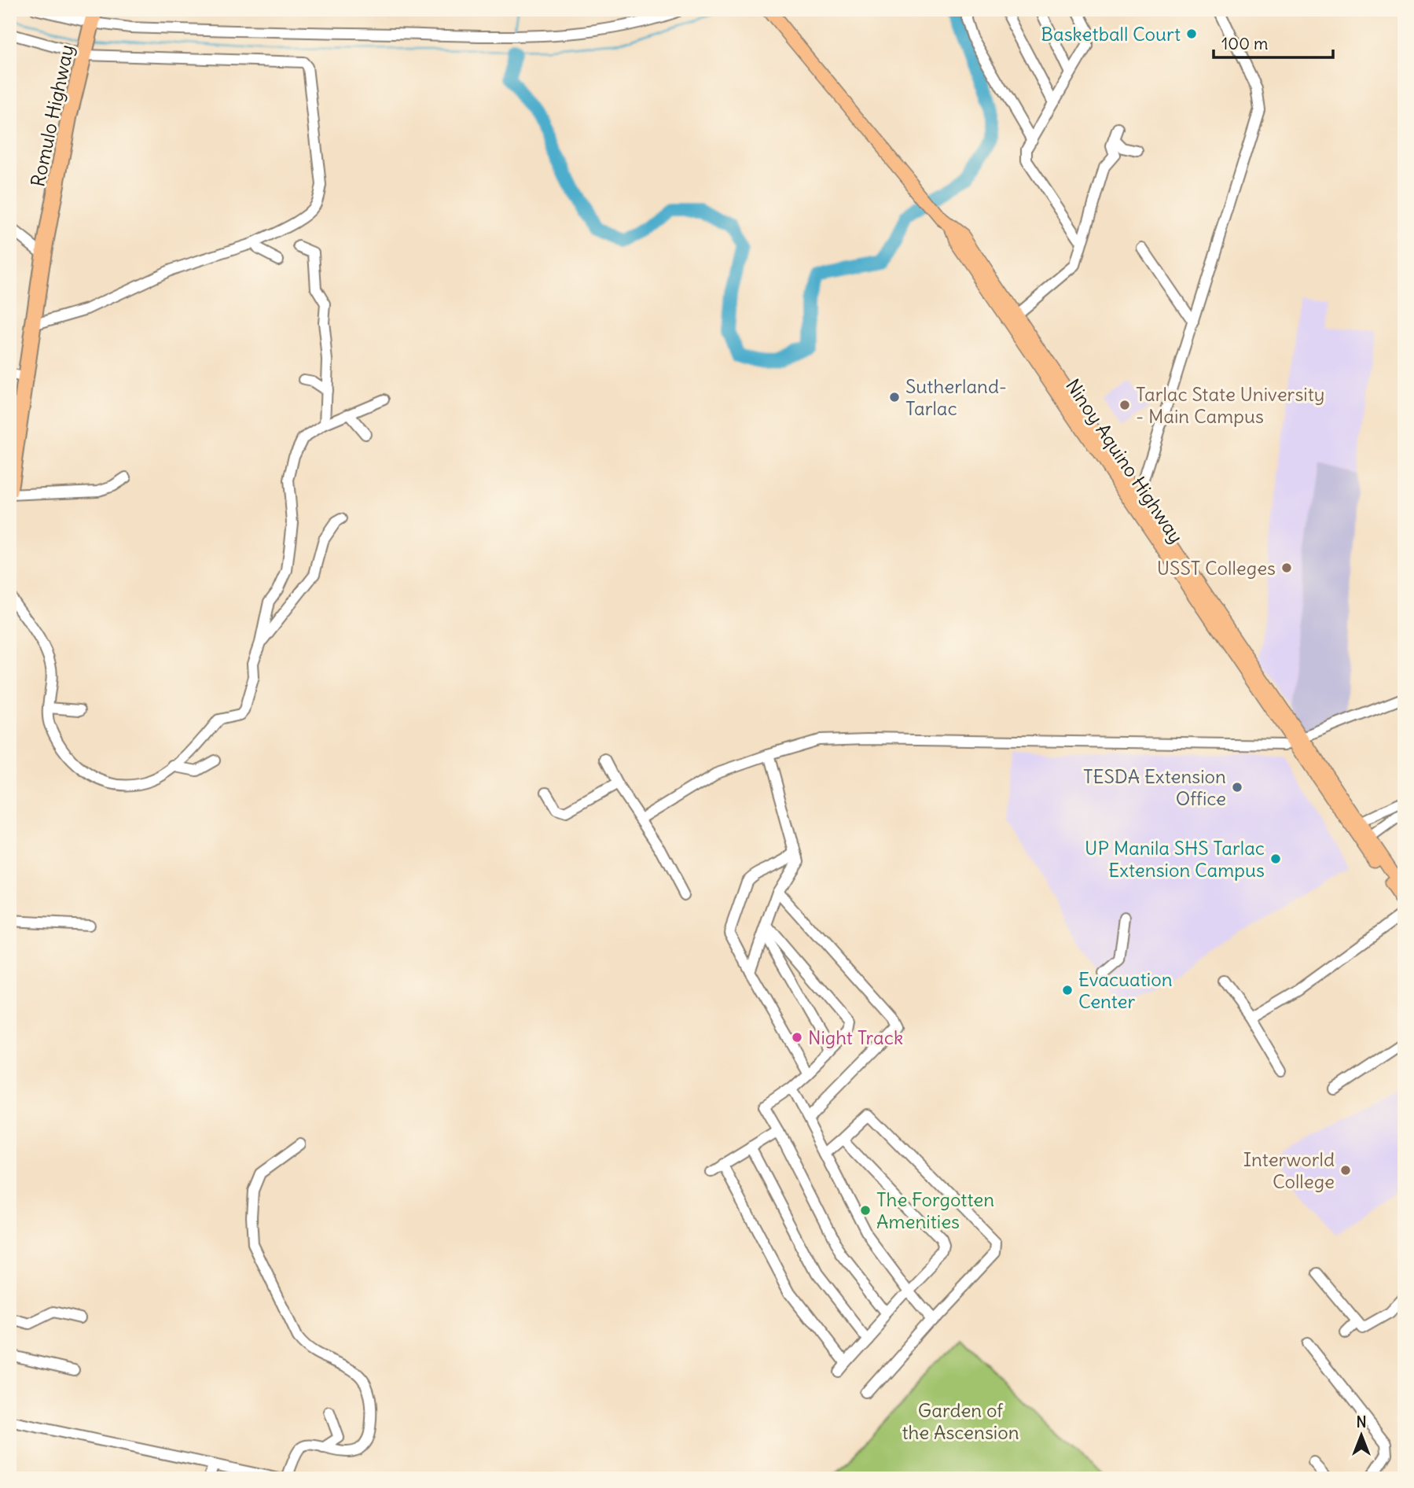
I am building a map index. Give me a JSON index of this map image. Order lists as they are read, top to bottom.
{
  "streets": {
    "highway": ["Romulo Highway"],
    "main road": ["Ninoy Aquino Highway"]
  },
  "parks": ["Garden of the Ascension"],
  "places": [
    "Basketball Court",
    "Sutherland- Tarlac",
    "Tarlac State University - Main Campus",
    "USST Colleges",
    "TESDA Extension Office",
    "UP Manila SHS Tarlac Extension Campus",
    "Evacuation Center",
    "Night Track",
    "Interworld College",
    "The Forgotten Amenities"
  ],
  "scale_bar": "100 m",
  "north": "top"
}
